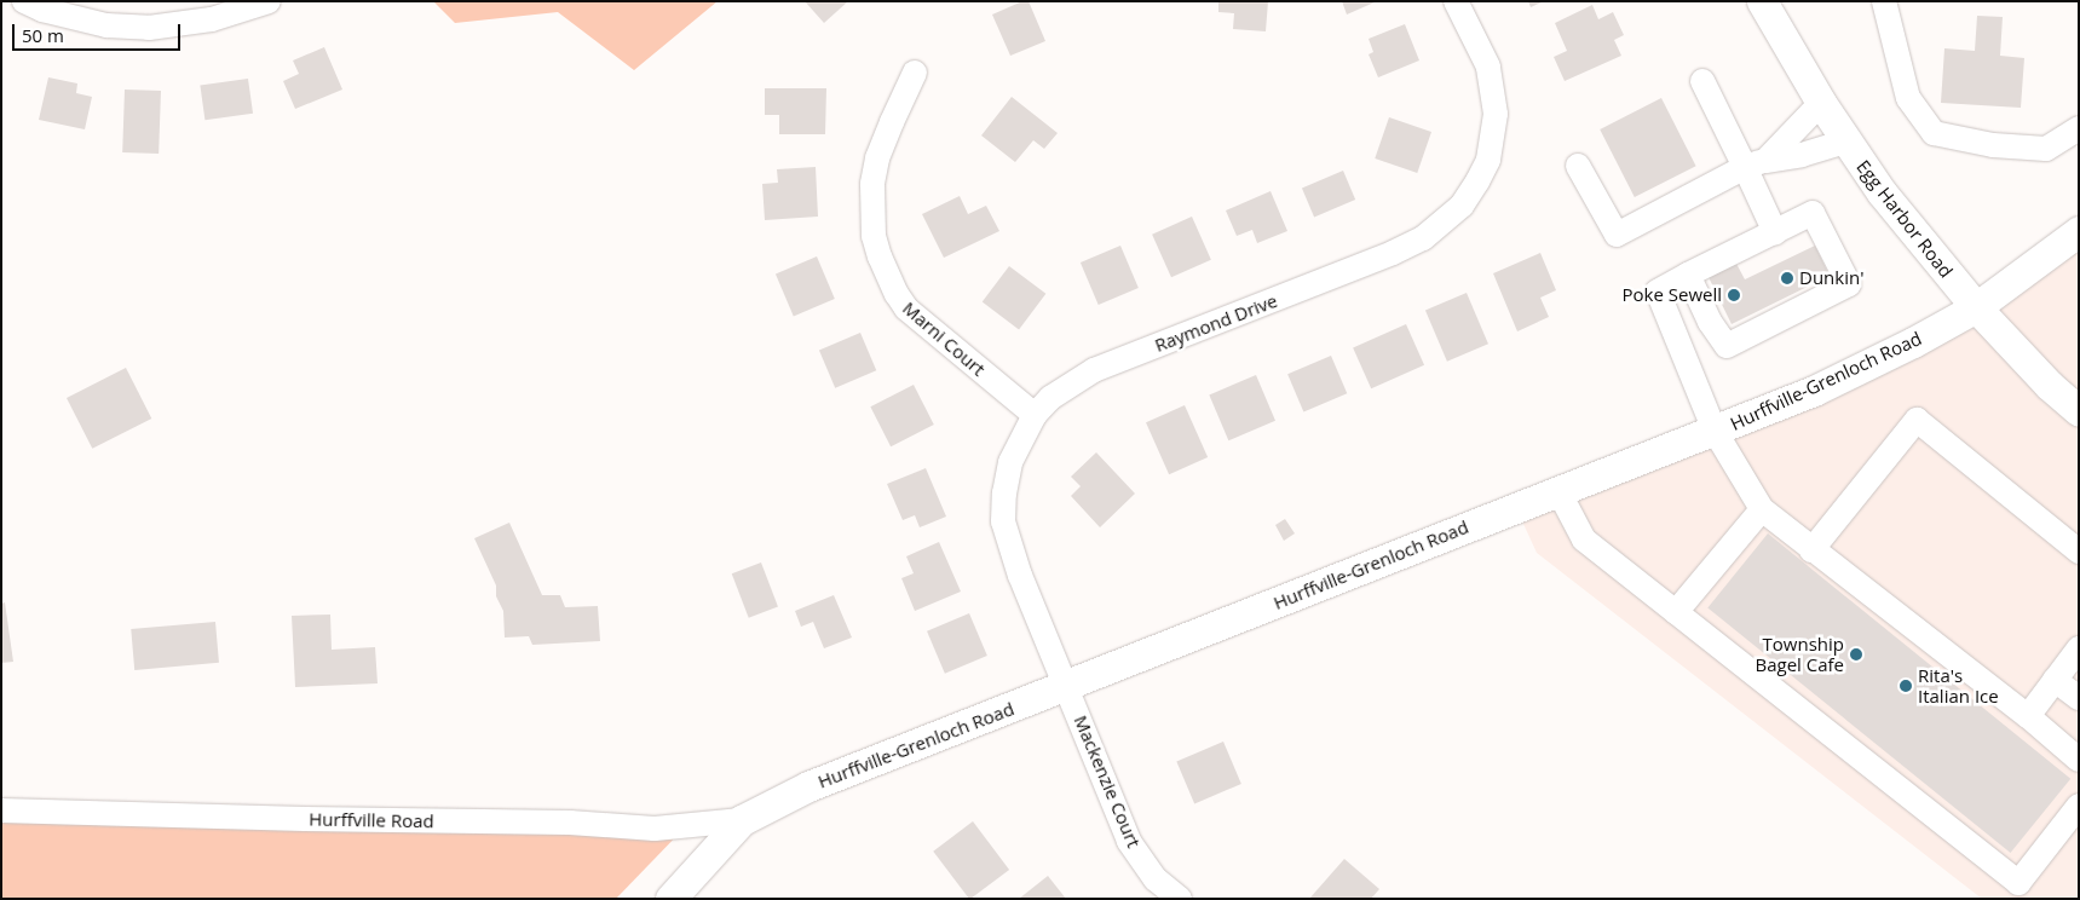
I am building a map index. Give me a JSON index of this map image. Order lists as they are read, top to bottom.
{
  "streets": {
    "main road": ["Egg Harbor Road", "Hurffville-Grenloch Road"],
    "street": [
      "Raymond Drive",
      "Marni Court",
      "Mackenzie Court",
      "Hurffville Road"
    ]
  },
  "crossings": [
    ["Egg Harbor Road", "Hurffville-Grenloch Road"],
    ["Raymond Drive", "Marni Court"],
    ["Raymond Drive", "Hurffville-Grenloch Road"],
    ["Raymond Drive", "Mackenzie Court"],
    ["Hurffville-Grenloch Road", "Mackenzie Court"],
    ["Hurffville-Grenloch Road", "Hurffville Road"]
  ],
  "places": [
    "Dunkin'",
    "Poke Sewell",
    "Township Bagel Cafe",
    "Rita's Italian Ice"
  ],
  "scale_bar": "50 m"
}
